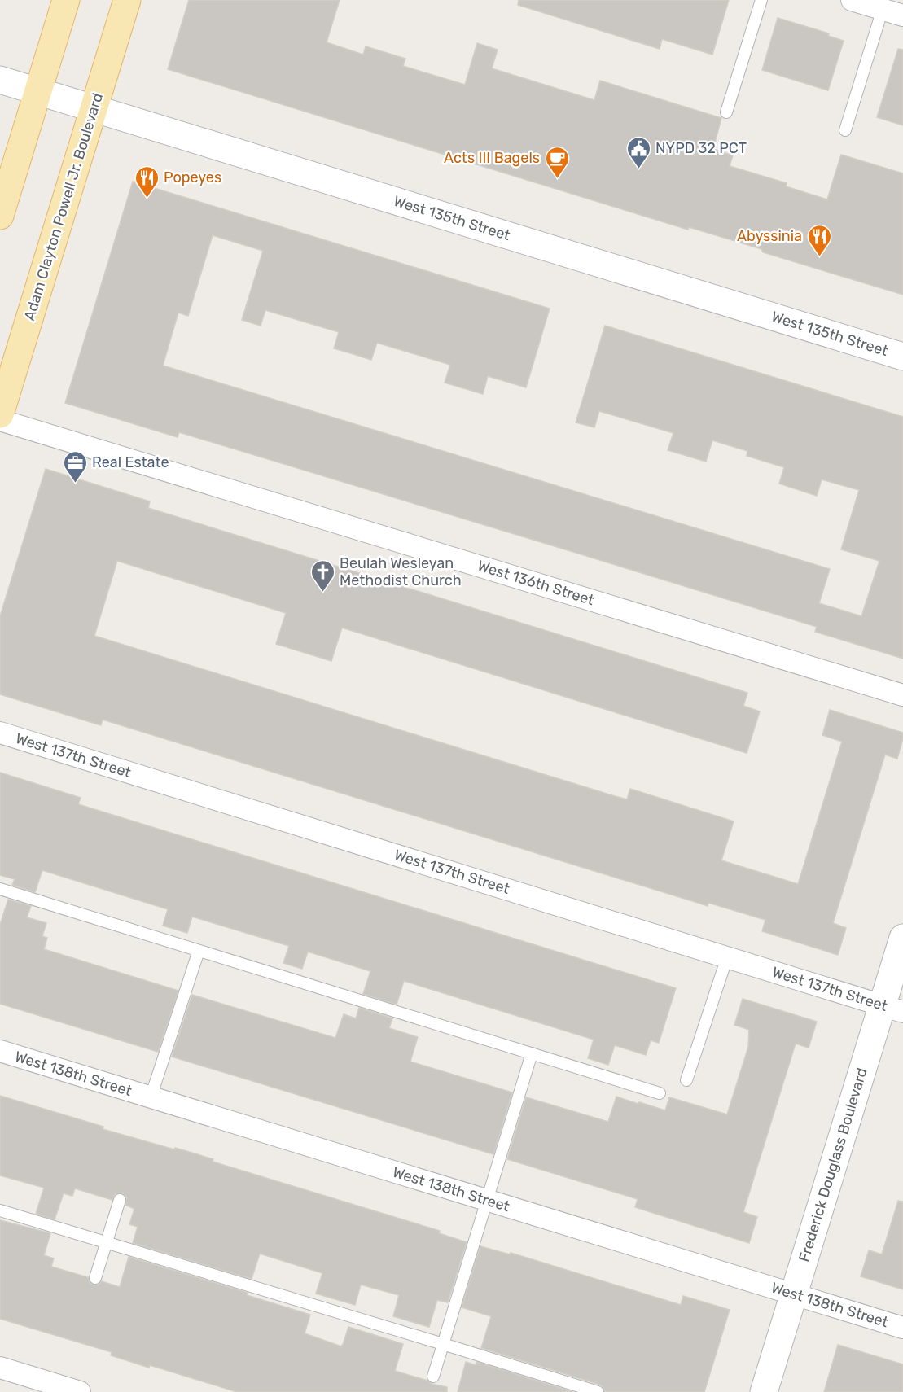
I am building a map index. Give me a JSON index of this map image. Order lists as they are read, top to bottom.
{
  "streets": {
    "main road": ["Adam Clayton Powell Jr. Boulevard"],
    "street": [
      "West 135th Street",
      "West 136th Street",
      "West 137th Street",
      "West 138th Street",
      "Frederick Douglass Boulevard"
    ]
  },
  "crossings": [
    ["Adam Clayton Powell Jr. Boulevard", "West 135th Street"],
    ["West 137th Street", "Frederick Douglass Boulevard"],
    ["West 138th Street", "Frederick Douglass Boulevard"]
  ],
  "places": {
    "public building": ["NYPD 32 PCT"],
    "cafe": ["Acts III Bagels"],
    "restaurant": ["Popeyes", "Abyssinia"],
    "office": ["Real Estate"],
    "church": ["Beulah Wesleyan Methodist Church"]
  }
}
